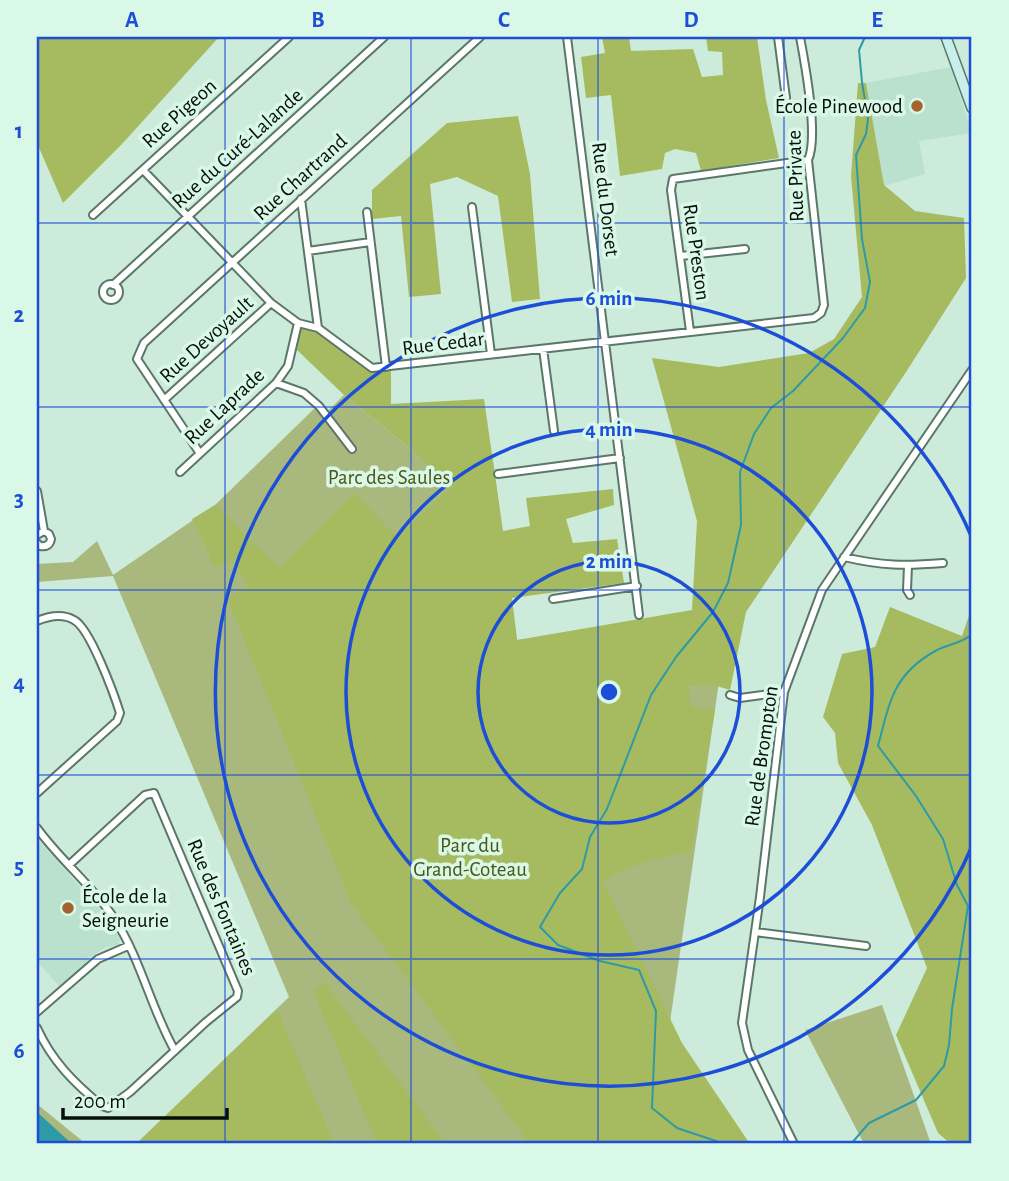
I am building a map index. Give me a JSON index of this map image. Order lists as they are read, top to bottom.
{
  "streets": {
    "street": [
      "Rue Pigeon",
      "Rue du Curé-Lalande",
      "Rue Private",
      "Rue Chartrand",
      "Rue du Dorset",
      "Rue Preston",
      "Rue Devoyault",
      "Rue Cedar",
      "Rue Laprade",
      "Rue de Brompton",
      "Rue des Fontaines"
    ]
  },
  "crossings": [
    ["Rue Pigeon", "Rue Cedar"],
    ["Rue du Curé-Lalande", "Rue Cedar"],
    ["Rue Private", "Rue Preston"],
    ["Rue Private", "Rue Cedar"],
    ["Rue Chartrand", "Rue Devoyault"],
    ["Rue Chartrand", "Rue Cedar"],
    ["Rue du Dorset", "Rue Cedar"],
    ["Rue Preston", "Rue Cedar"],
    ["Rue Devoyault", "Rue Cedar"],
    ["Rue Cedar", "Rue Laprade"]
  ],
  "parks": ["Parc des Saules", "Parc du Grand-Coteau"],
  "places": ["École Pinewood", "École de la Seigneurie"],
  "scale_bar": "200 m",
  "grid": {
    "columns": [
      "A",
      "B",
      "C",
      "D",
      "E"
    ],
    "rows": [
      "1",
      "2",
      "3",
      "4",
      "5",
      "6"
    ]
  },
  "rings": ["6 min", "4 min", "2 min"]
}
